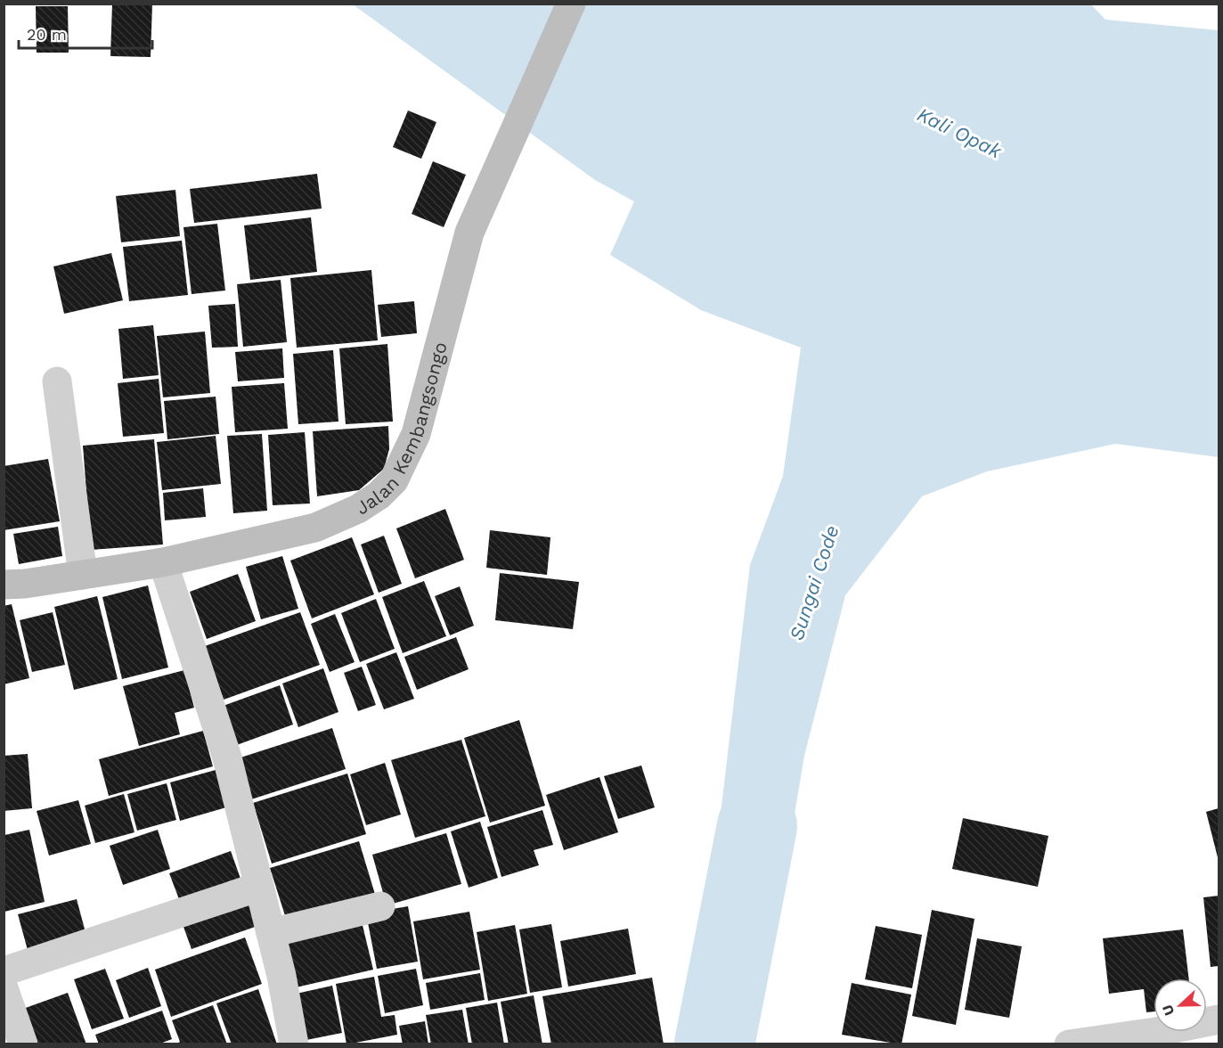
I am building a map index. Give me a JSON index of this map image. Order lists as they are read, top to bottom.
{
  "streets": {
    "street": ["Jalan Kembangsongo"]
  },
  "water": ["Kali Opak", "Sungai Code"],
  "scale_bar": "20 m",
  "north": "left"
}
